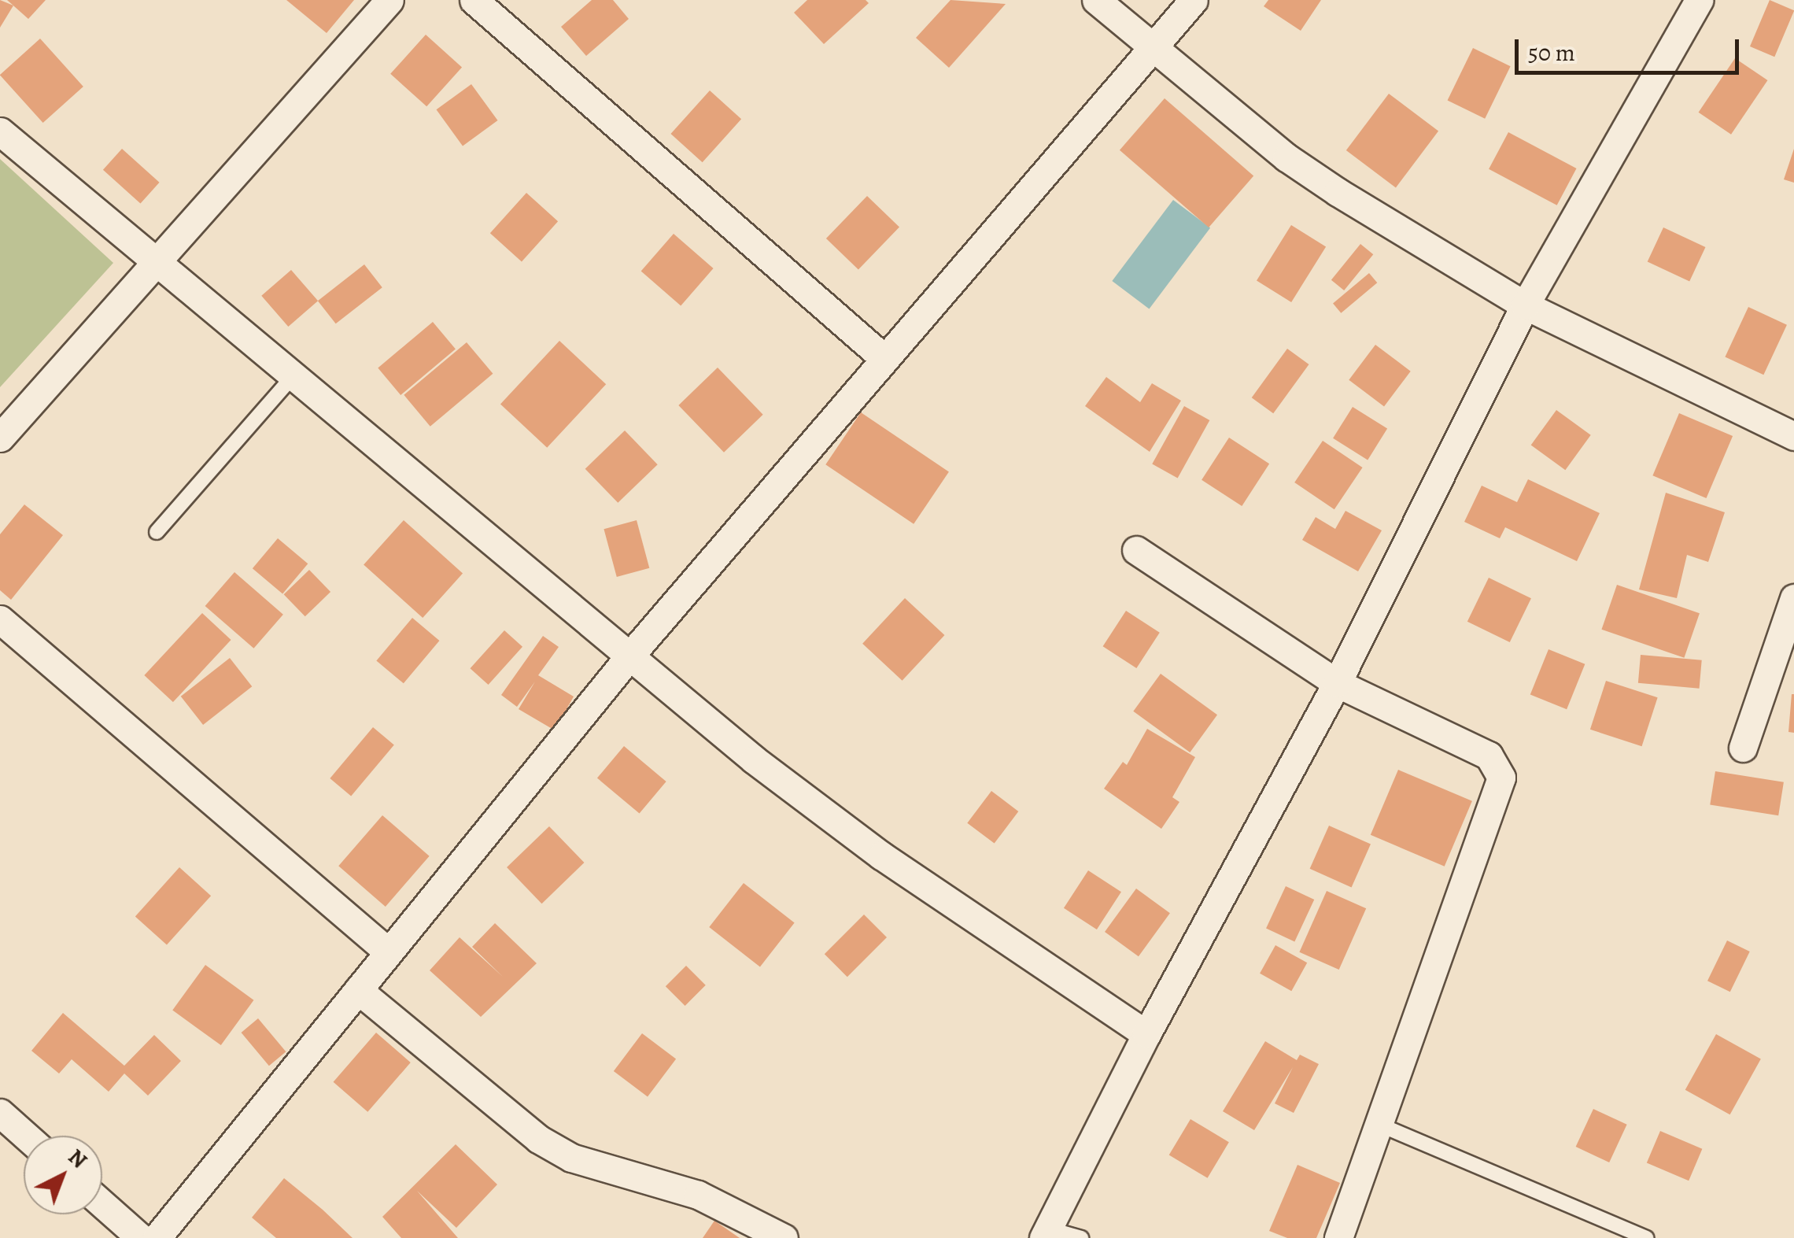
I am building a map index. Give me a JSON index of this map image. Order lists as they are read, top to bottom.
{
  "scale_bar": "50 m",
  "north": "top right"
}
